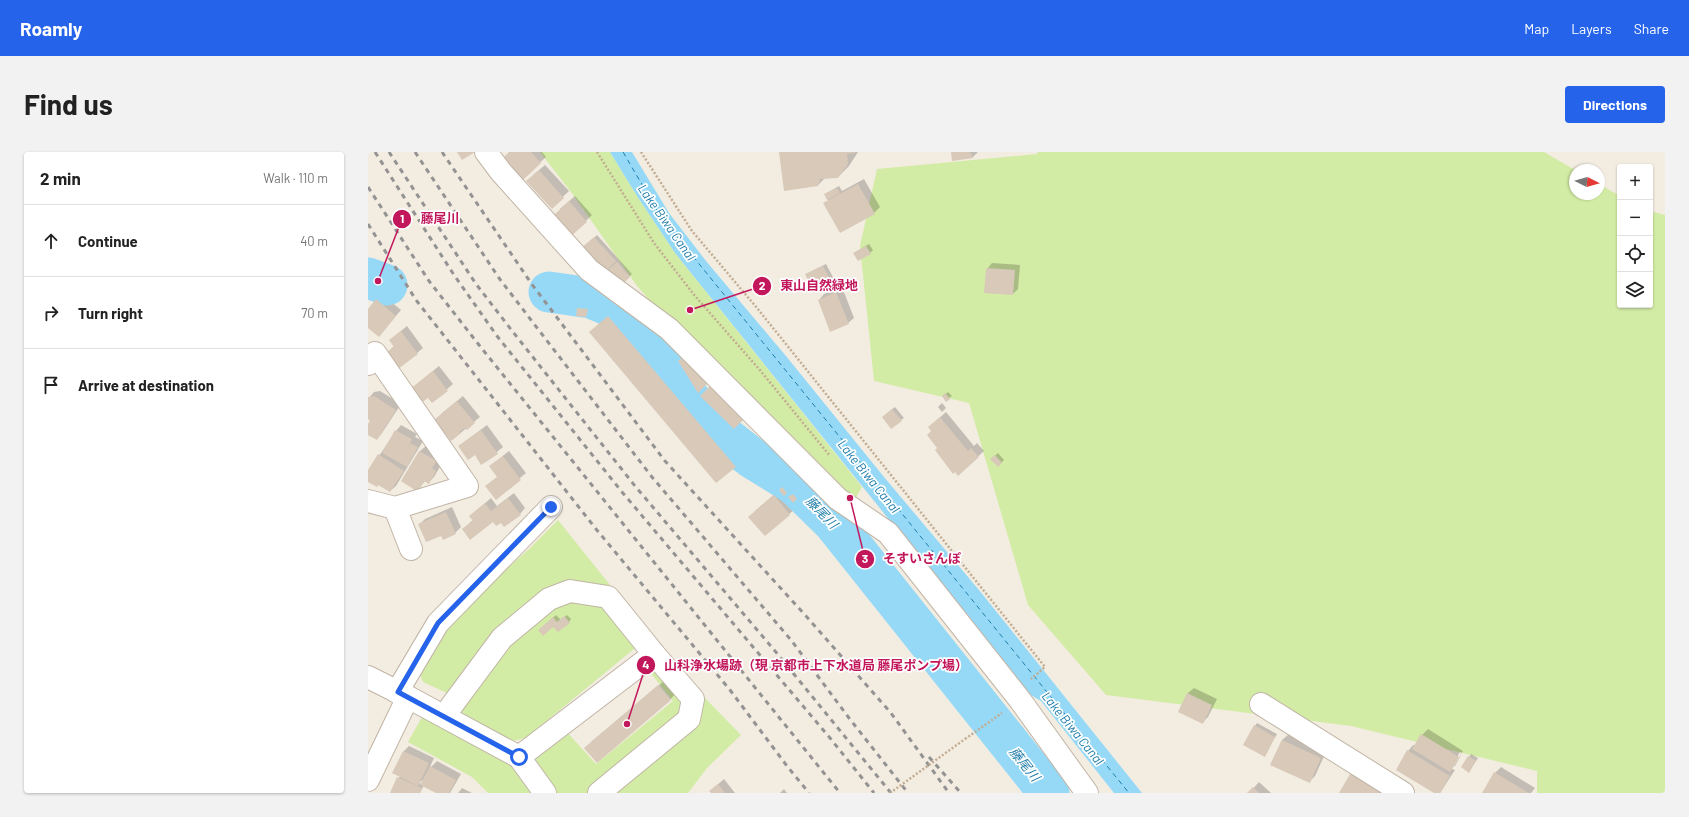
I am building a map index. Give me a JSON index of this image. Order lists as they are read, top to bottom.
{
  "water": ["Lake Biwa Canal", "藤尾川"],
  "places": [
    "藤尾川",
    "東山自然緑地",
    "そすいさんぽ",
    "山科浄水場跡（現 京都市上下水道局 藤尾ポンプ場）"
  ],
  "north": "right",
  "page": {
    "header": "Roamly",
    "nav": ["Map", "Layers", "Share"],
    "buttons": "Directions",
    "title": "Find us",
    "heading": ["2 min", "Walk · 110 m"],
    "map_buttons": ["+", "−"],
    "list": [
      ["Continue", "40 m"],
      ["Turn right", "70 m"],
      "Arrive at destination"
    ]
  }
}
